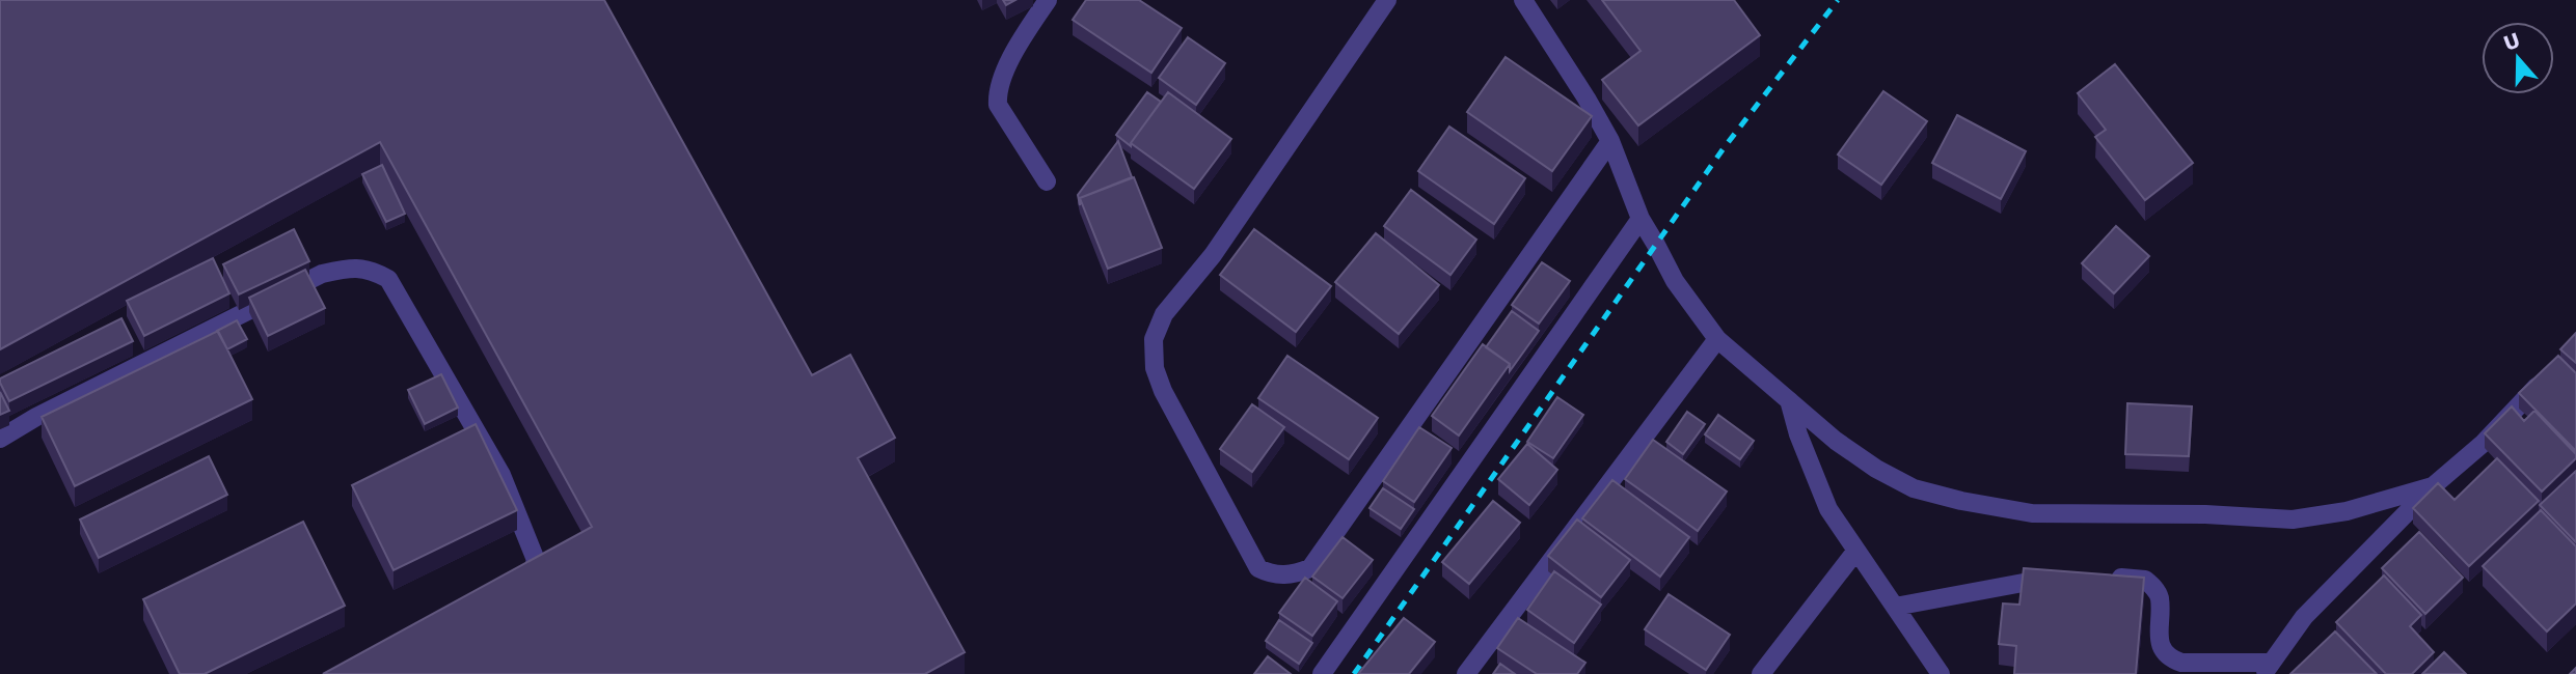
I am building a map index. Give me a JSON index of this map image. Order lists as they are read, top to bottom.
{
  "north": "top"
}
